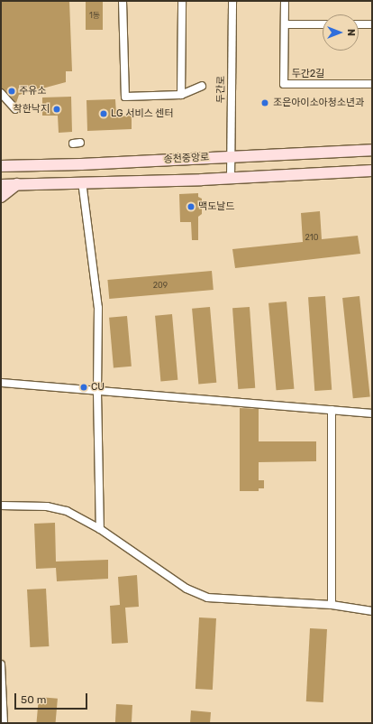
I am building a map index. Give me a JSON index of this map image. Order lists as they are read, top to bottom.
{
  "streets": {
    "street": ["두간2길", "두간로", "송천중앙로"]
  },
  "crossings": [
    ["두간로", "송천중앙로"]
  ],
  "places": [
    "주유소",
    "조은아이소아청소년과",
    "착한낙지",
    "LG 서비스 센터",
    "맥도날드",
    "CU"
  ],
  "house_numbers": ["1동", "210", "209"],
  "scale_bar": "50 m",
  "north": "right"
}
